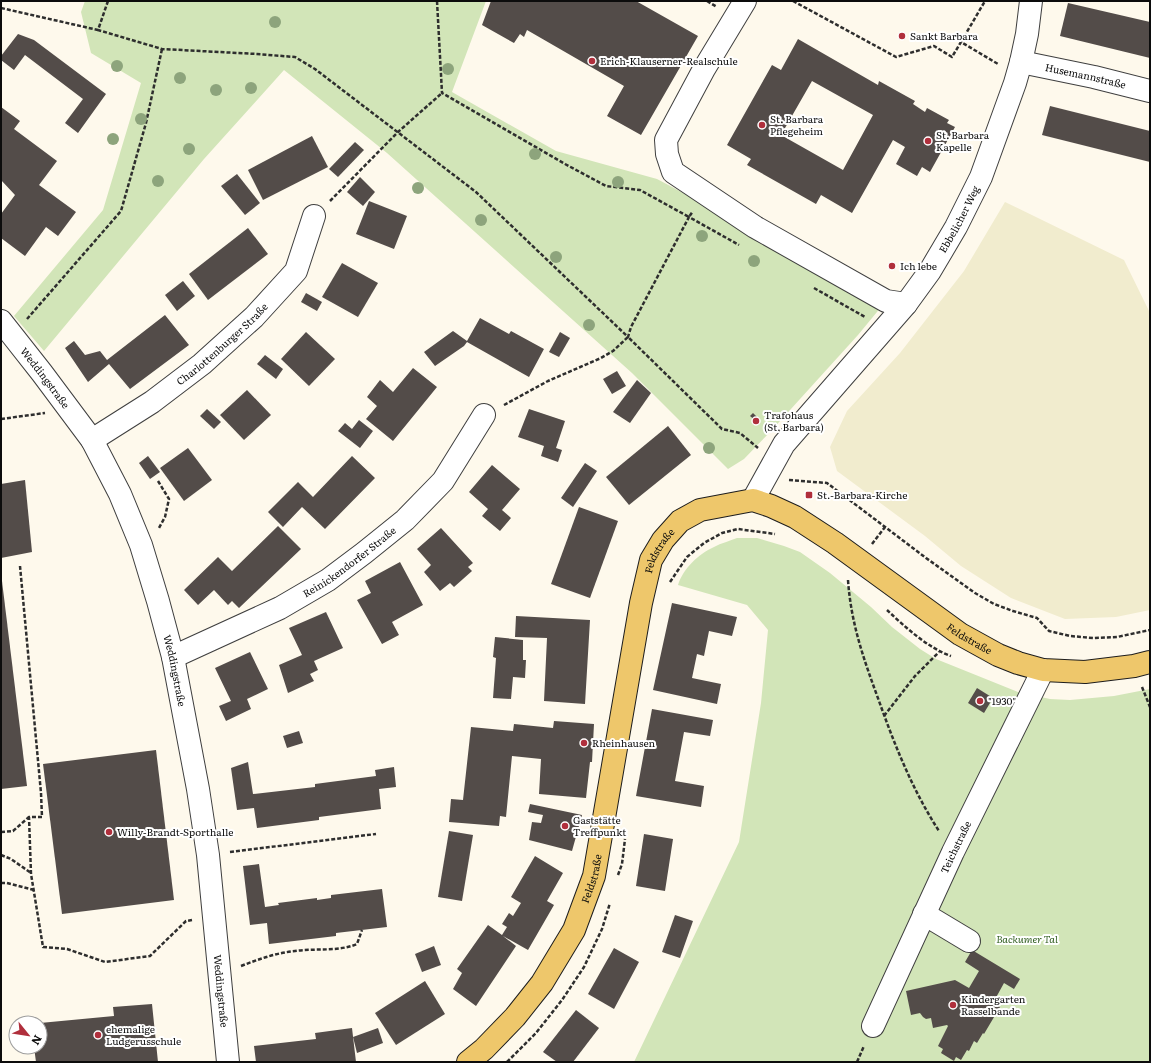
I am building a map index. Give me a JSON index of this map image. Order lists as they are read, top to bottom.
{
  "streets": {
    "main road": ["Feldstraße"],
    "street": [
      "Husemannstraße",
      "Ebbelicher Weg",
      "Charlottenburger Straße",
      "Weddingstraße",
      "Reinickendorfer Straße",
      "Teichstraße"
    ]
  },
  "crossings": [
    ["Husemannstraße", "Ebbelicher Weg"],
    ["Ebbelicher Weg", "Feldstraße"],
    ["Charlottenburger Straße", "Weddingstraße"],
    ["Weddingstraße", "Reinickendorfer Straße"],
    ["Feldstraße", "Teichstraße"]
  ],
  "parks": ["Backumer Tal"],
  "places": {
    "other": [
      "Sankt Barbara",
      "Erich-Klauserner-Realschule",
      "St. Barbara Pflegeheim",
      "St. Barbara Kapelle",
      "Ich lebe",
      "Trafohaus (St. Barbara)",
      "\"1930\"",
      "Rheinhausen",
      "Gaststätte Treffpunkt",
      "Willy-Brandt-Sporthalle",
      "Kindergarten Rasselbande",
      "ehemalige Ludgerusschule"
    ],
    "transit": ["St.-Barbara-Kirche"]
  },
  "north": "bottom right"
}
